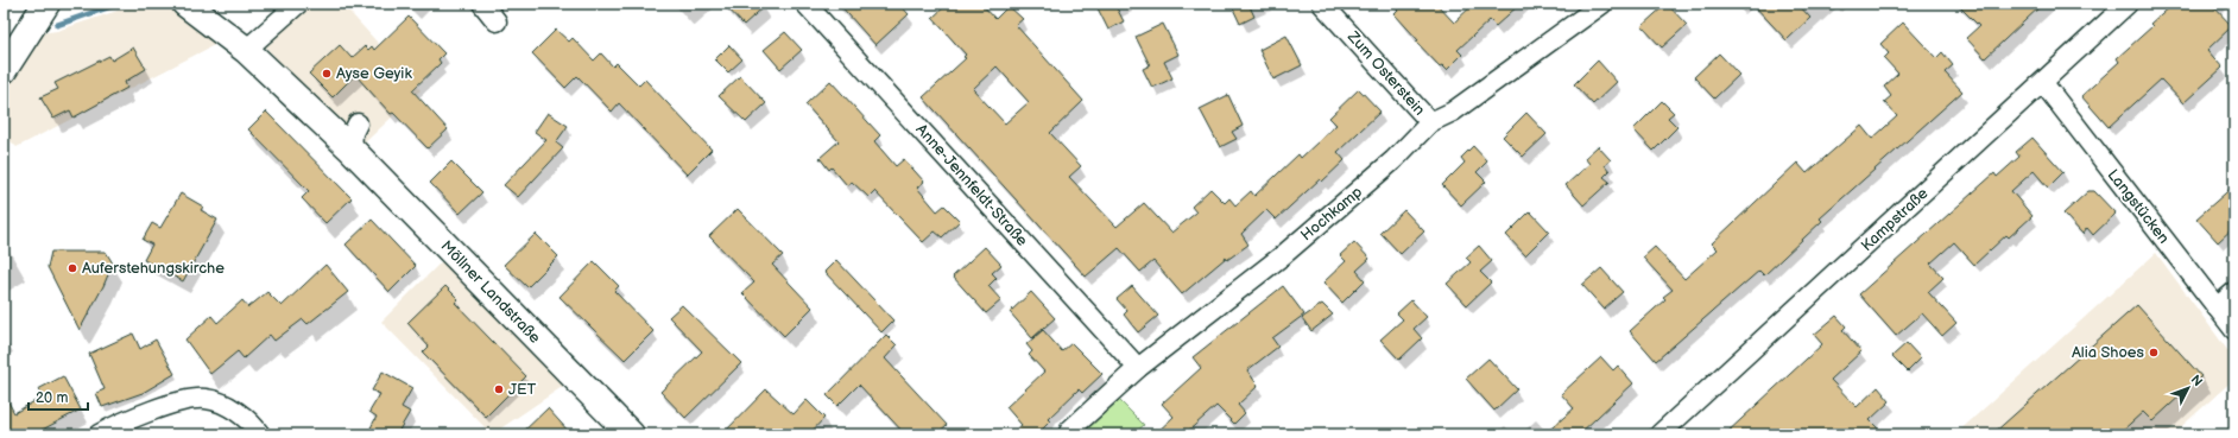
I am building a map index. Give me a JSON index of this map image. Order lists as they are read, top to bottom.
{
  "streets": {
    "main road": ["Möllner Landstraße"],
    "street": [
      "Zum Osterstein",
      "Anne-Jennfeldt-Straße",
      "Langstücken",
      "Hochkamp",
      "Kampstraße"
    ]
  },
  "crossings": [
    ["Zum Osterstein", "Hochkamp"],
    ["Anne-Jennfeldt-Straße", "Hochkamp"],
    ["Langstücken", "Kampstraße"]
  ],
  "places": [
    "Ayse Geyik",
    "Auferstehungskirche",
    "Alia Shoes",
    "JET"
  ],
  "scale_bar": "20 m",
  "north": "top right"
}
